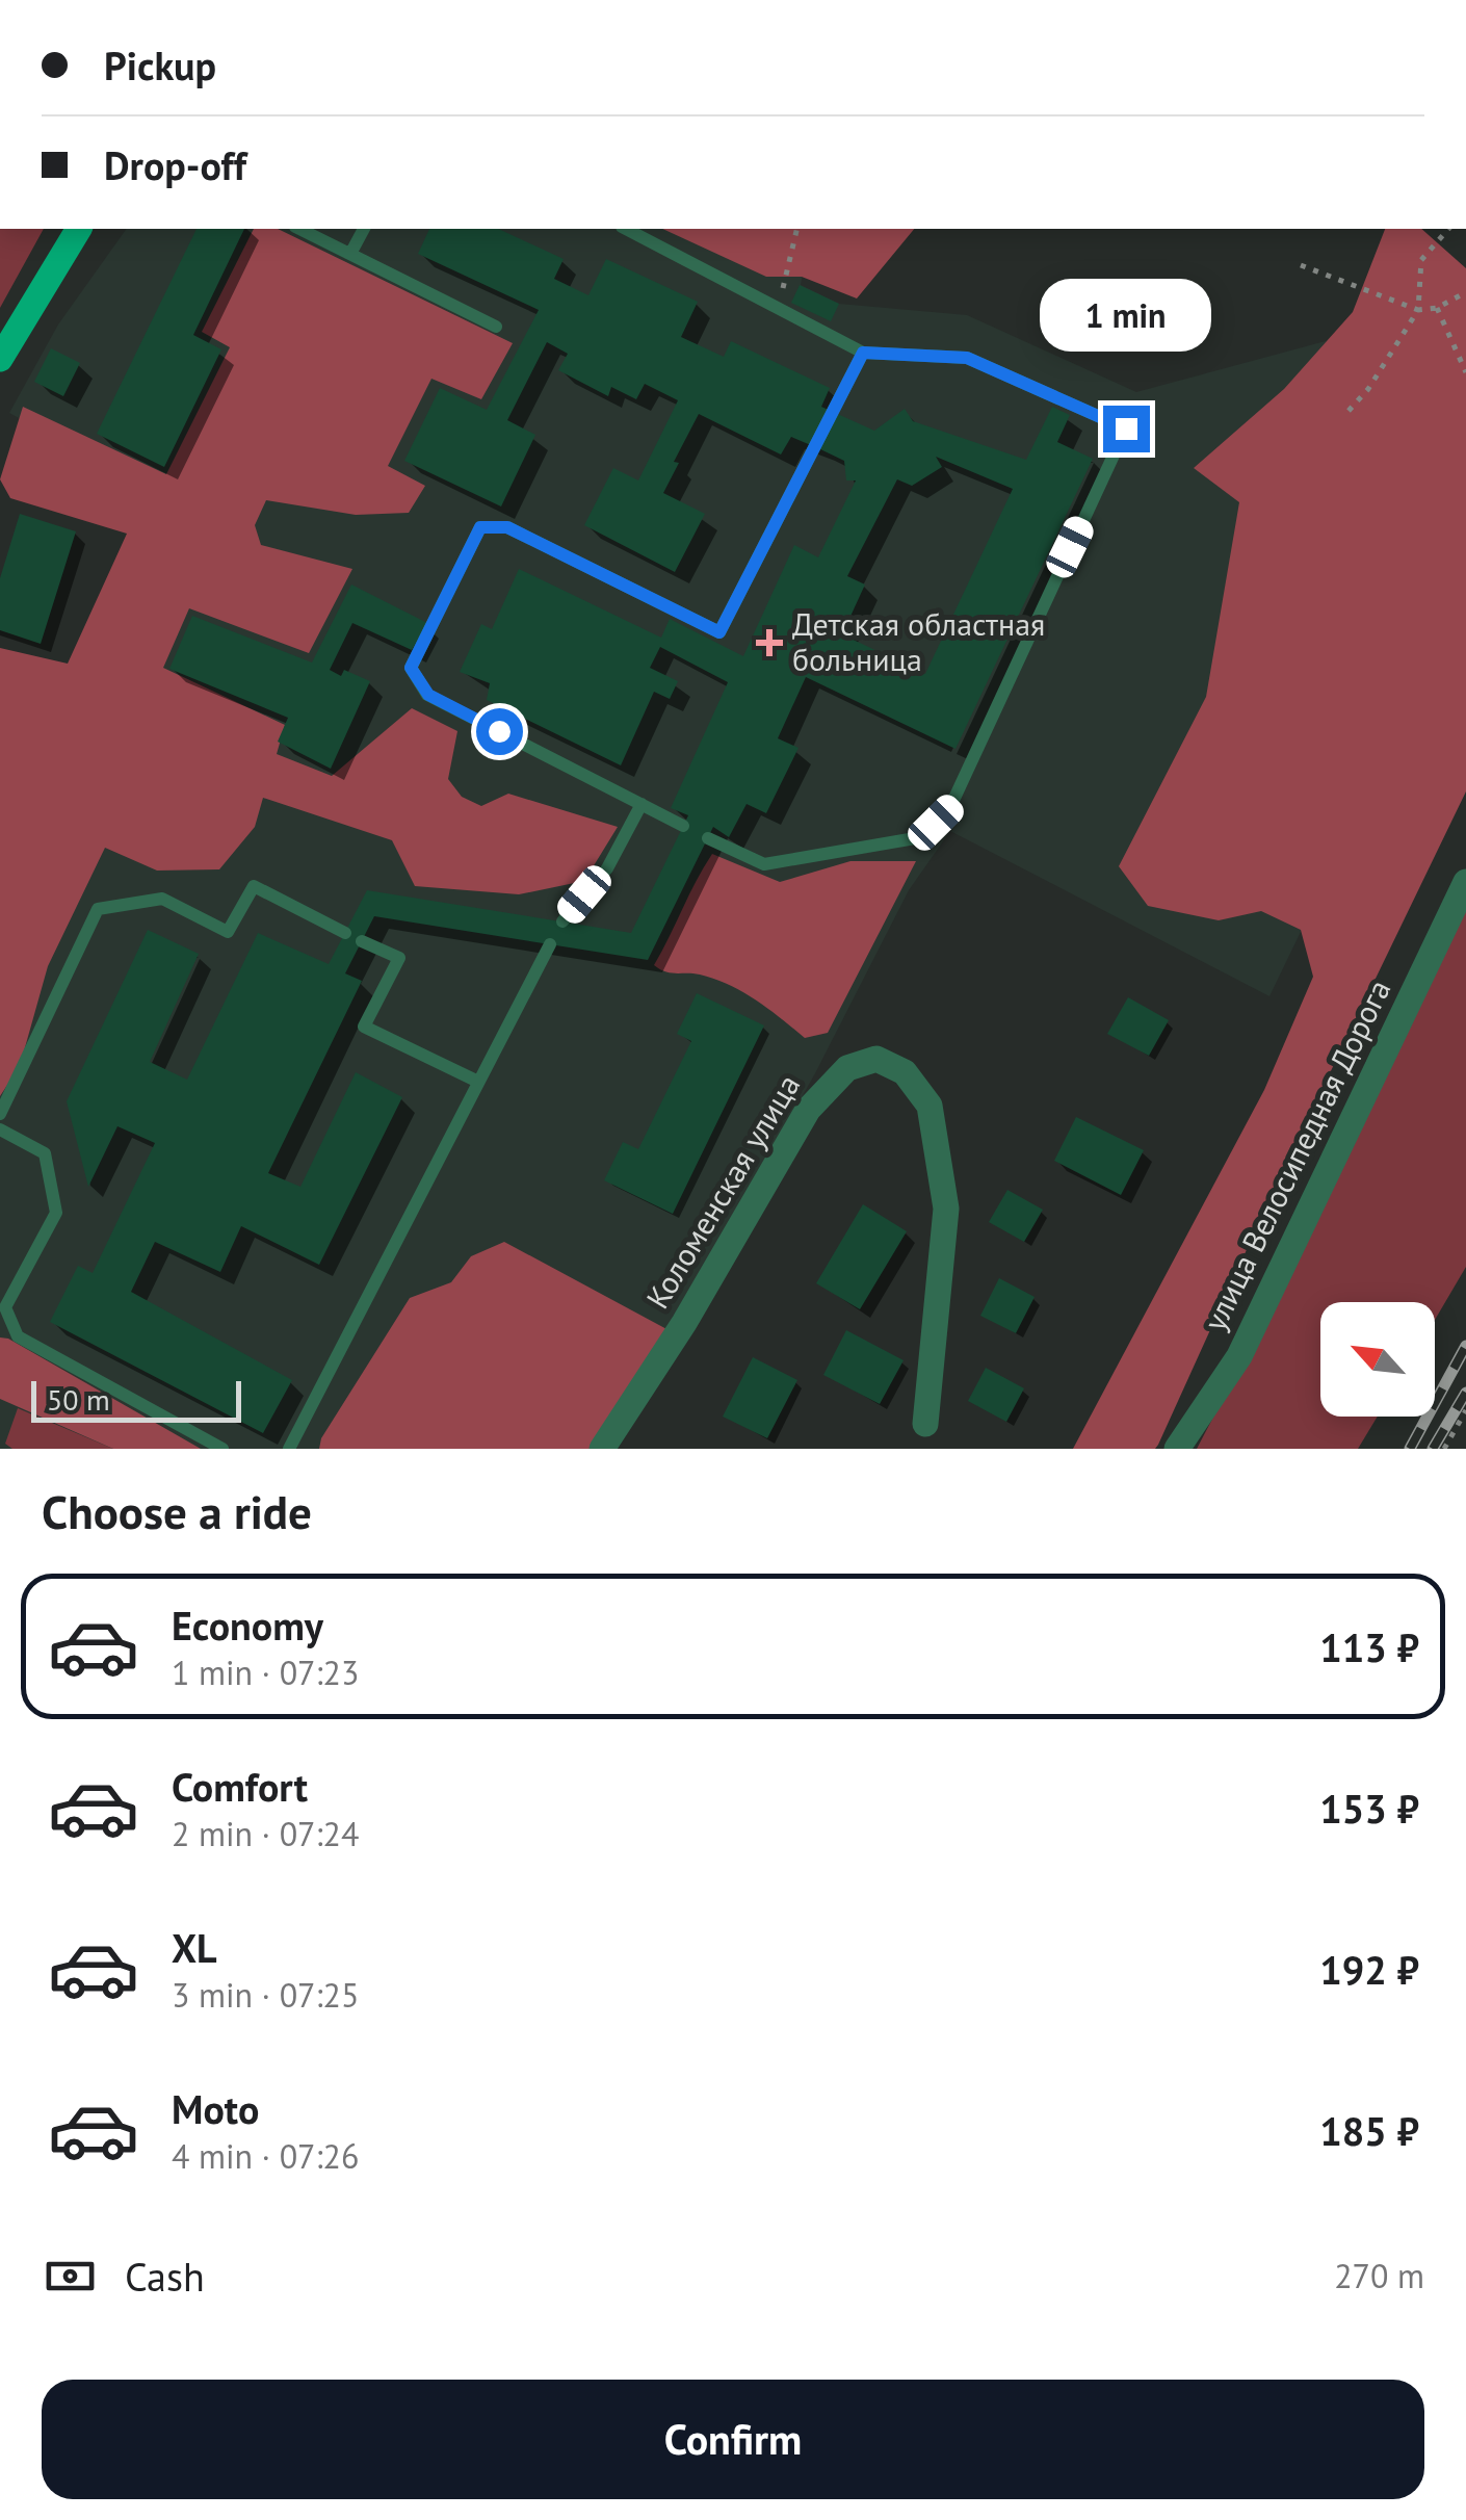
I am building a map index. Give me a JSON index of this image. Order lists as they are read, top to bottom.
{
  "streets": {
    "street": ["улица Велосипедная Дорога", "Коломенская улица"]
  },
  "places": {
    "health": ["Детская областная больница"]
  },
  "scale_bar": "50 m",
  "north": "top left",
  "page": {
    "banner": ["Pickup", "Drop-off"],
    "bubble": "1 min",
    "scale": "50 m",
    "heading": "Choose a ride",
    "list": [
      {
        "name": "Economy",
        "note": "1 min · 07:23",
        "value": "113 ₽"
      },
      {
        "name": "Comfort",
        "note": "2 min · 07:24",
        "value": "153 ₽"
      },
      {
        "name": "XL",
        "note": "3 min · 07:25",
        "value": "192 ₽"
      },
      {
        "name": "Moto",
        "note": "4 min · 07:26",
        "value": "185 ₽"
      }
    ],
    "pay": ["Cash", "270 m"],
    "buttons": "Confirm"
  }
}
